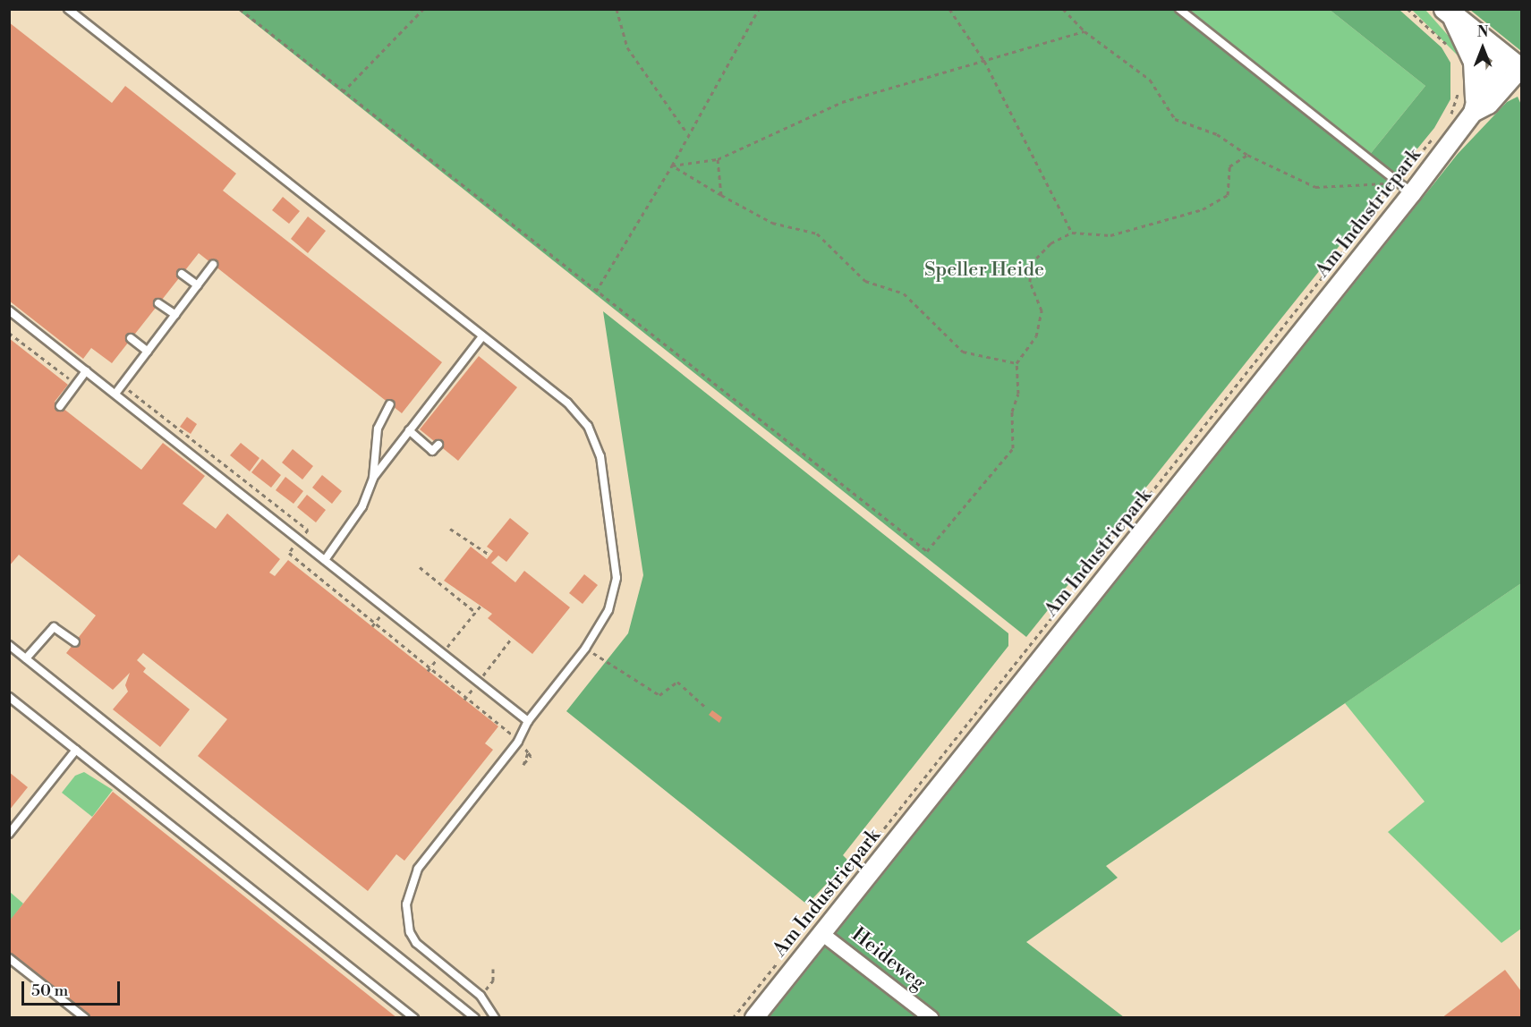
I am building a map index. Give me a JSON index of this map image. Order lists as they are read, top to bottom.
{
  "streets": {
    "street": ["Am Industriepark", "Heideweg"]
  },
  "crossings": [
    ["Am Industriepark", "Heideweg"]
  ],
  "parks": ["Speller Heide"],
  "scale_bar": "50 m",
  "north": "top"
}
